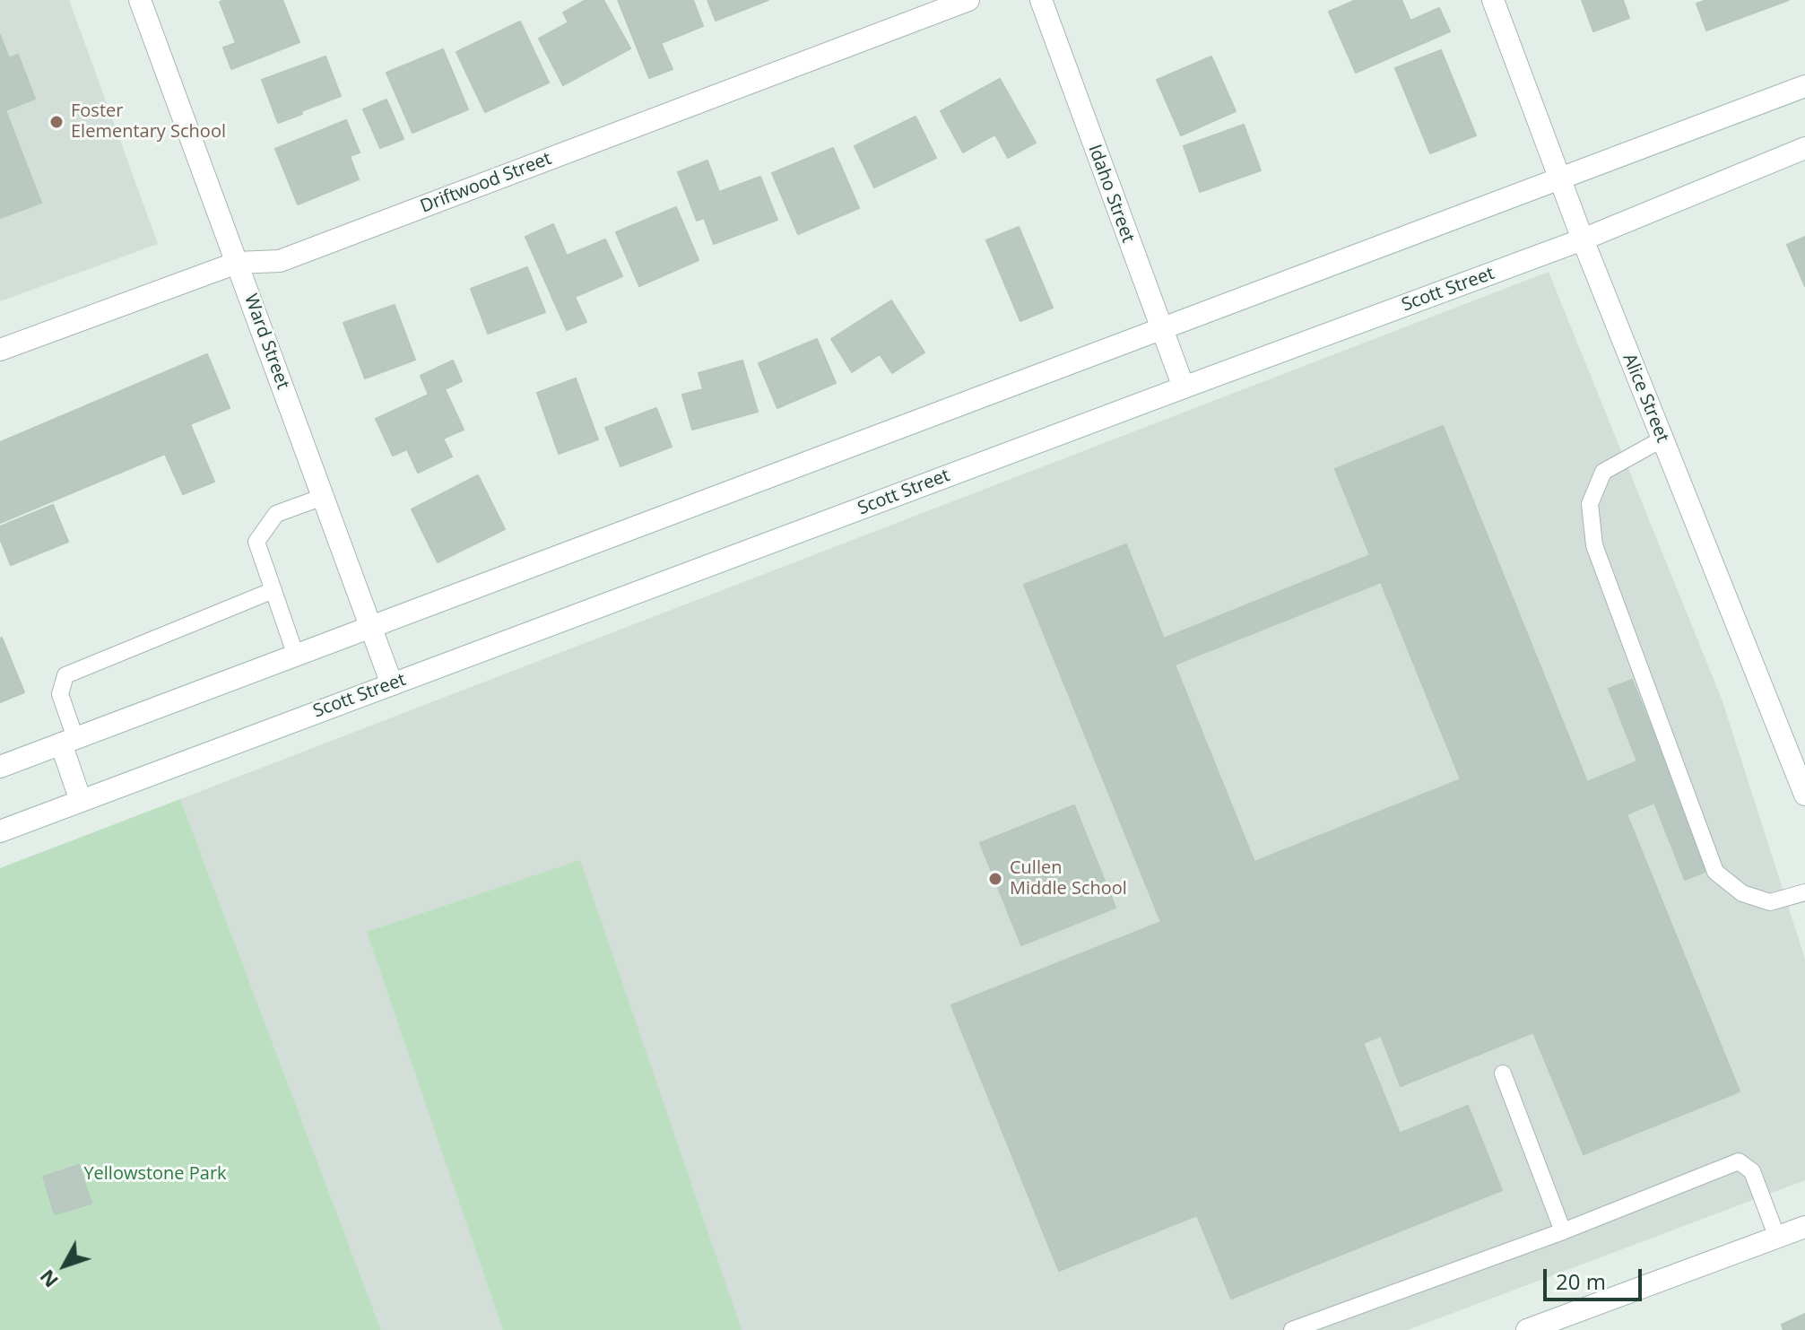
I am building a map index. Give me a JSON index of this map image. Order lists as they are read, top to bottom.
{
  "streets": {
    "main road": [
      "Driftwood Street",
      "Idaho Street",
      "Scott Street",
      "Ward Street",
      "Alice Street"
    ]
  },
  "crossings": [
    ["Driftwood Street", "Ward Street"],
    ["Idaho Street", "Scott Street"],
    ["Scott Street", "Ward Street"],
    ["Scott Street", "Alice Street"]
  ],
  "parks": ["Yellowstone Park"],
  "places": ["Foster Elementary School", "Cullen Middle School"],
  "scale_bar": "20 m",
  "north": "bottom left"
}
